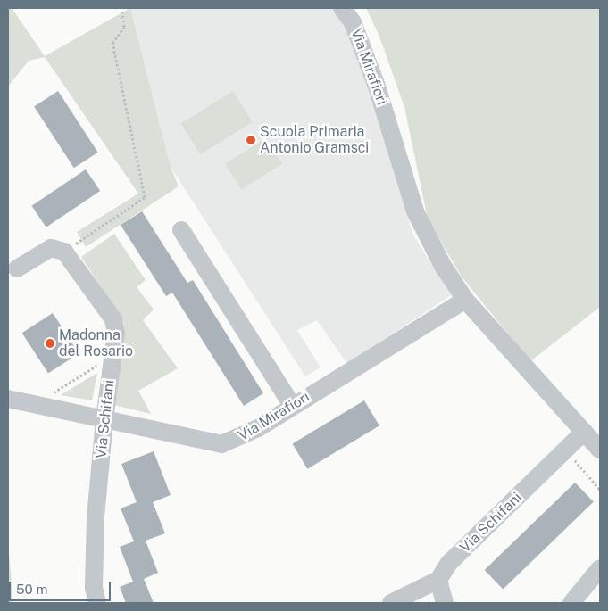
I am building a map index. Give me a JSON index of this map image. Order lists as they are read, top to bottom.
{
  "streets": {
    "street": ["Via Mirafiori", "Via Schifani"]
  },
  "crossings": [
    ["Via Mirafiori", "Via Schifani"]
  ],
  "places": ["Scuola Primaria Antonio Gramsci", "Madonna del Rosario"],
  "scale_bar": "50 m"
}
